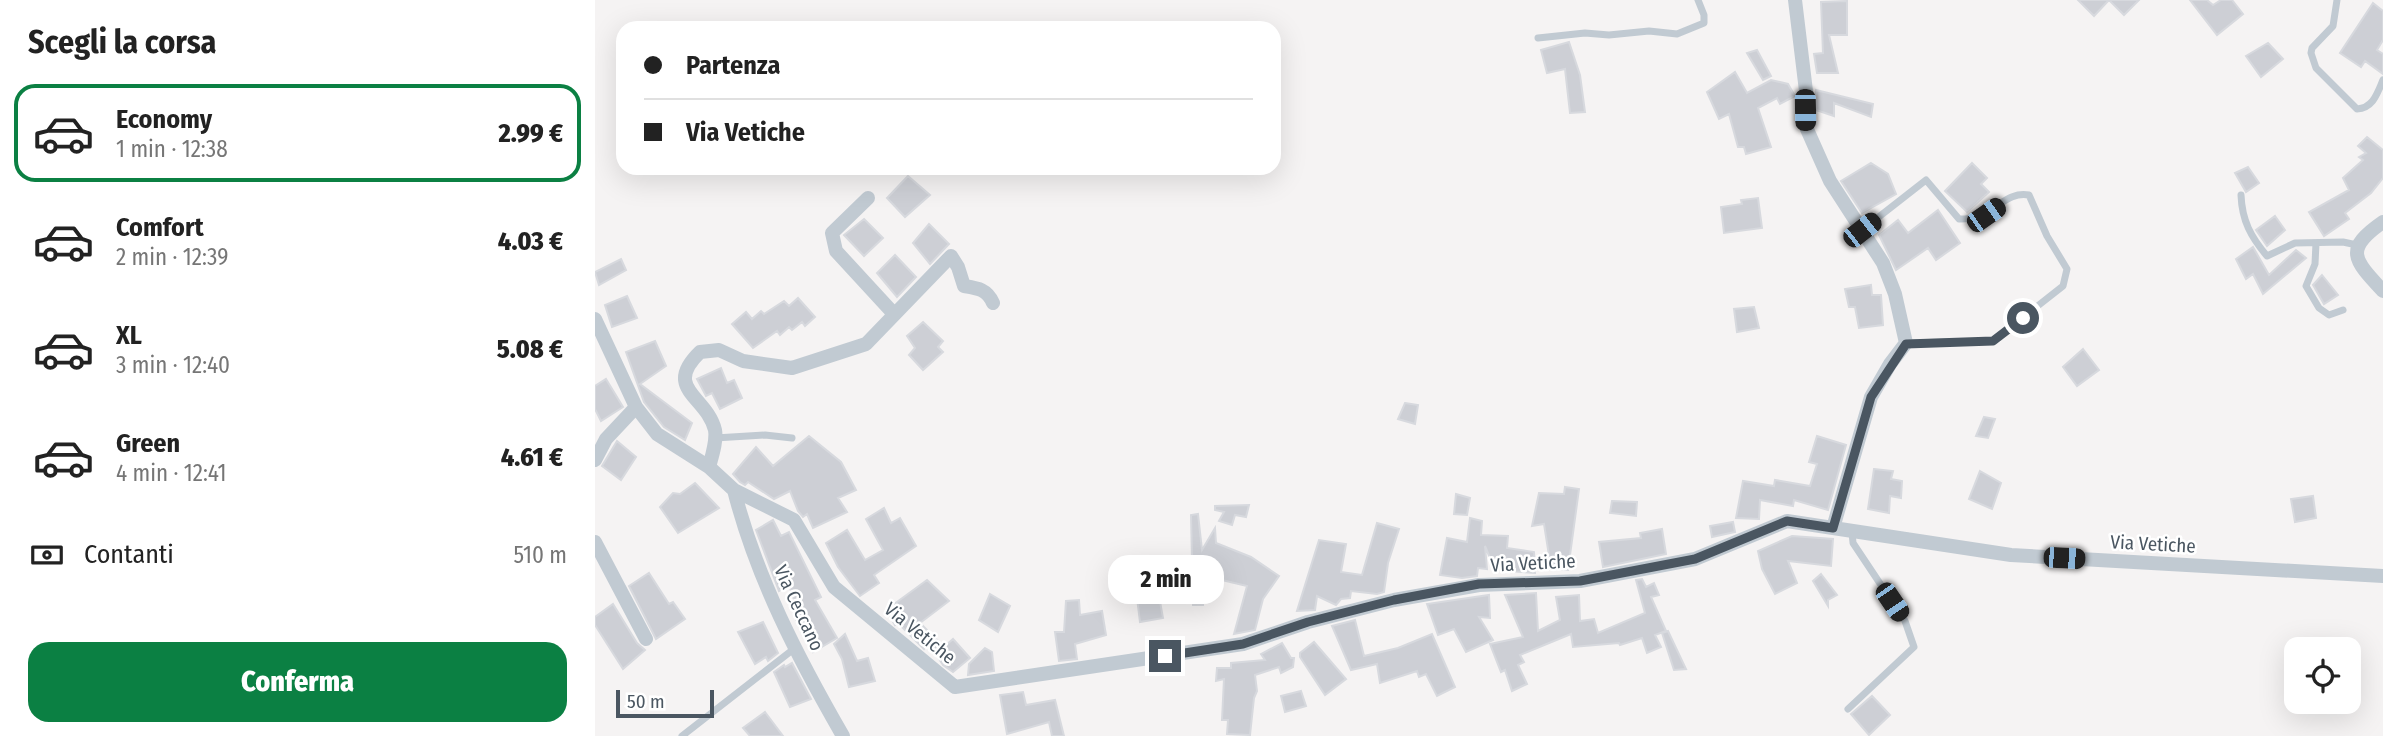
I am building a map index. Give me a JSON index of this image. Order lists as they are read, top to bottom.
{
  "streets": {
    "street": ["Via Vetiche", "Via Ceccano"]
  },
  "crossings": [
    ["Via Vetiche", "Via Ceccano"]
  ],
  "scale_bar": "50 m",
  "page": {
    "heading": "Scegli la corsa",
    "banner": ["Partenza", "Via Vetiche"],
    "list": [
      {
        "name": "Economy",
        "note": "1 min · 12:38",
        "value": "2.99 €"
      },
      {
        "name": "Comfort",
        "note": "2 min · 12:39",
        "value": "4.03 €"
      },
      {
        "name": "XL",
        "note": "3 min · 12:40",
        "value": "5.08 €"
      },
      {
        "name": "Green",
        "note": "4 min · 12:41",
        "value": "4.61 €"
      }
    ],
    "pay": ["Contanti", "510 m"],
    "bubble": "2 min",
    "buttons": "Conferma",
    "scale": "50 m"
  }
}
